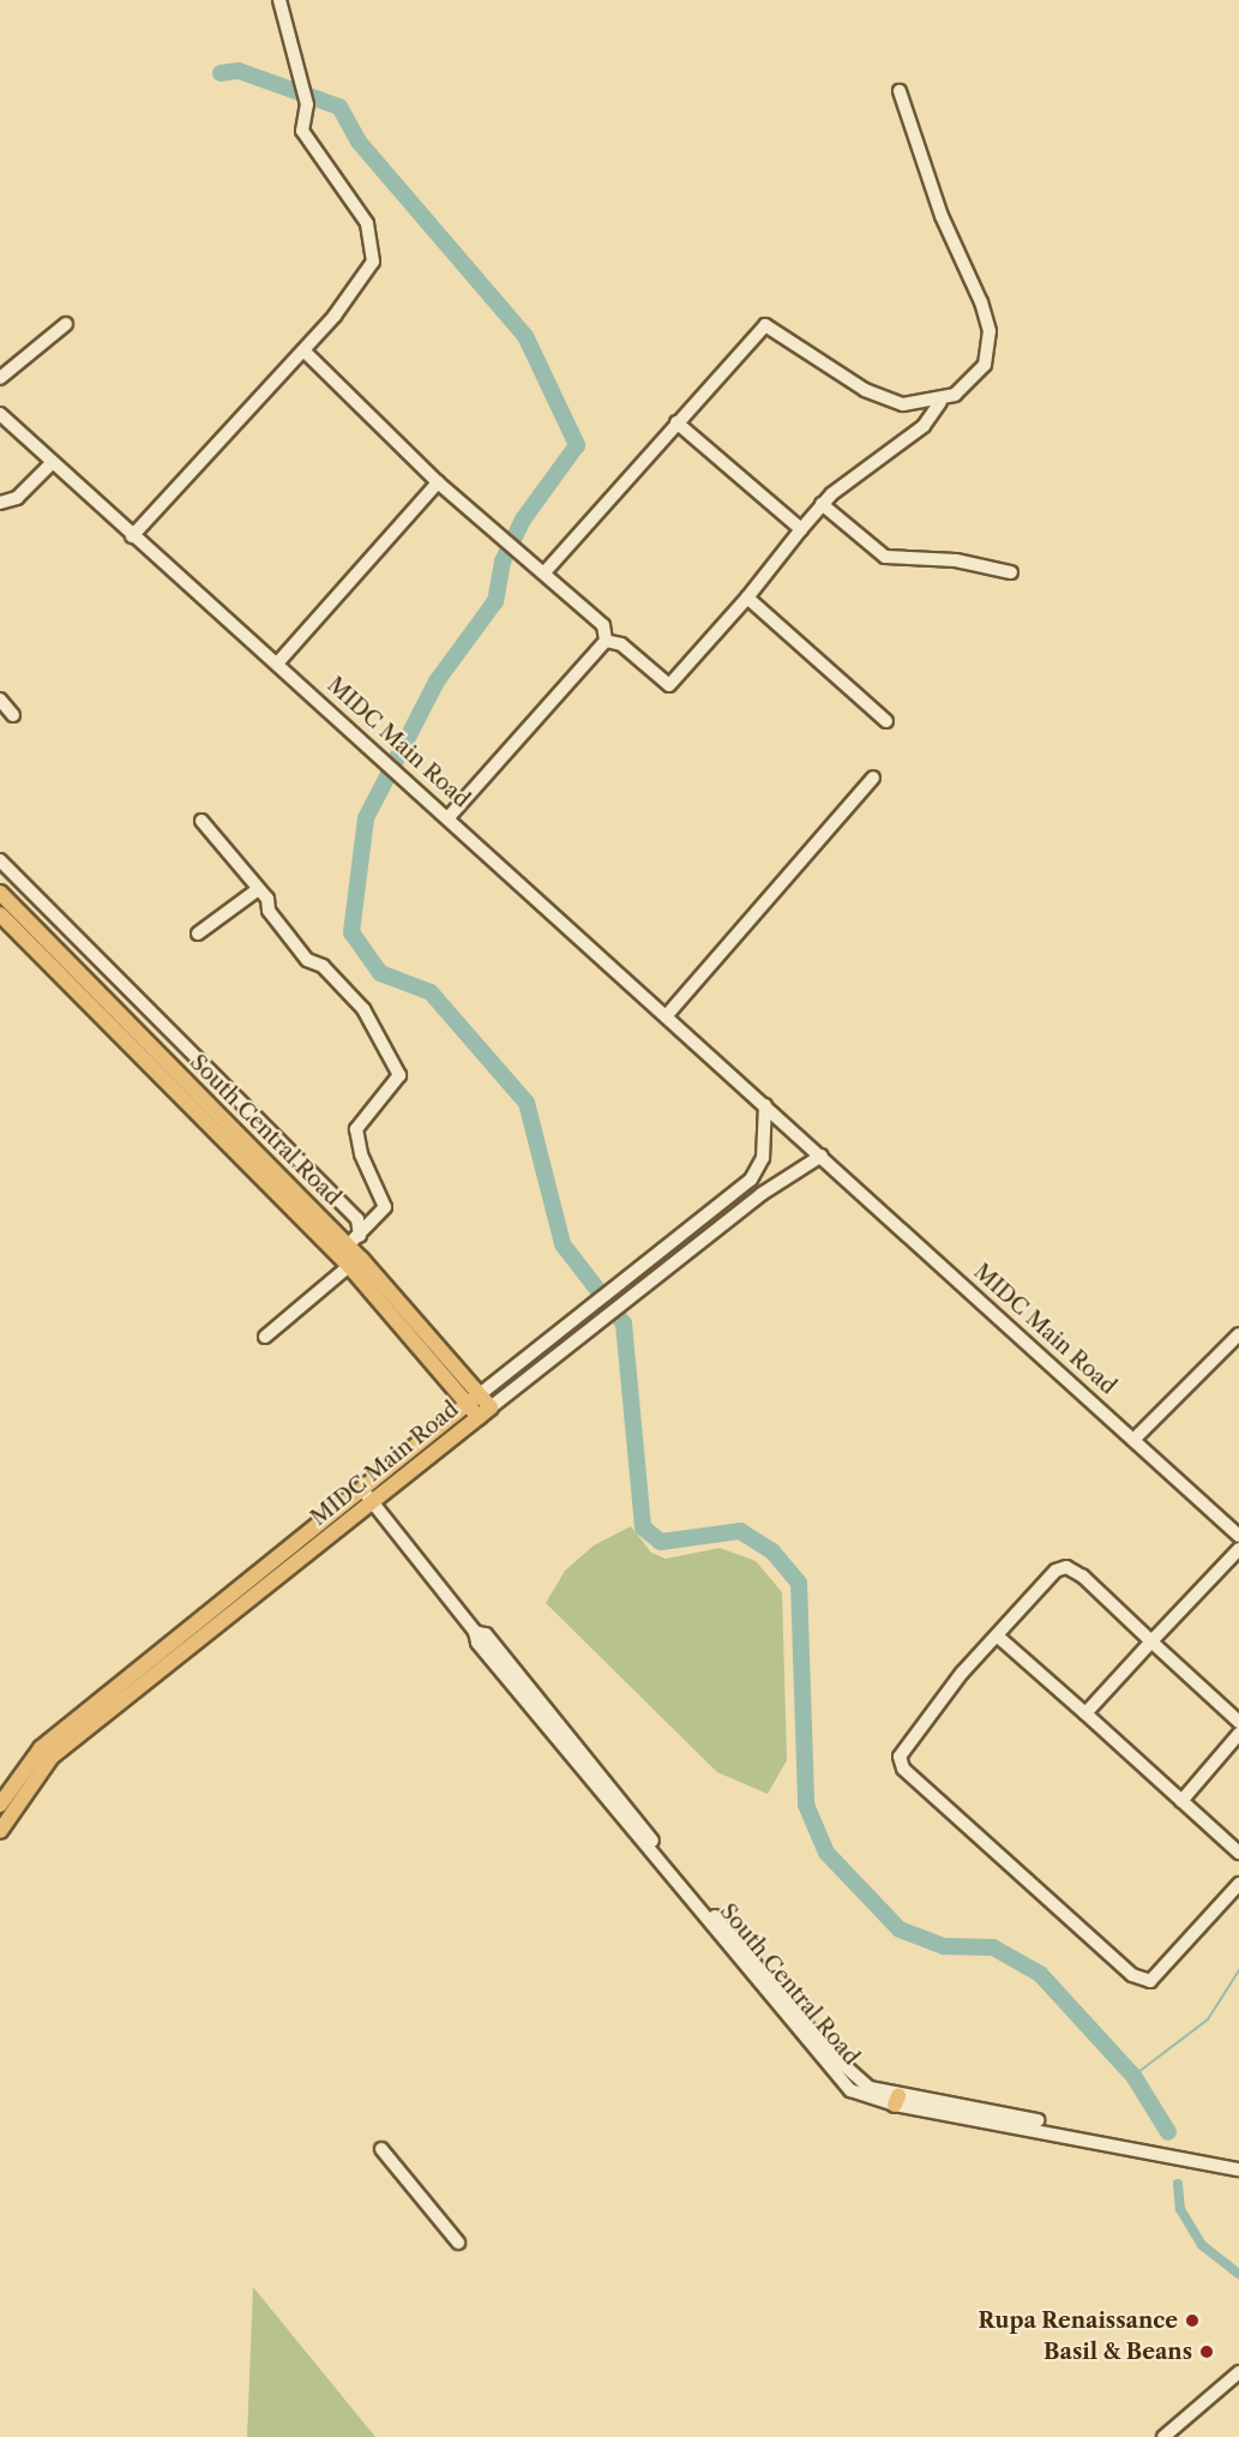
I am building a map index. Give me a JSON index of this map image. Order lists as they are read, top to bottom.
{
  "streets": {
    "main road": ["MIDC Main Road", "South Central Road"]
  },
  "crossings": [
    ["MIDC Main Road", "South Central Road"]
  ],
  "places": ["Rupa Renaissance", "Basil & Beans"]
}
